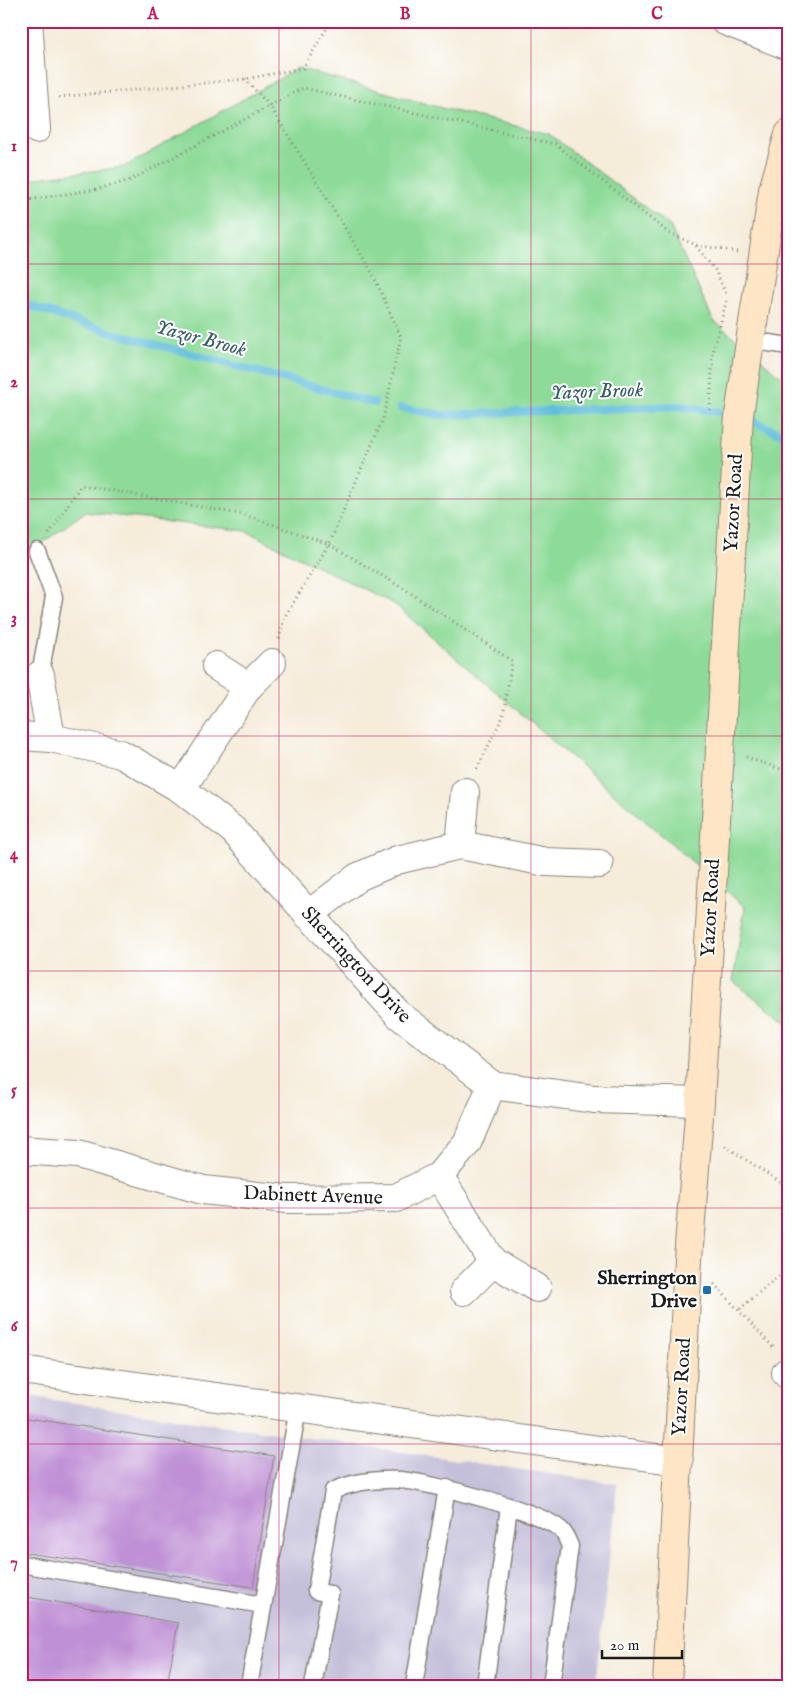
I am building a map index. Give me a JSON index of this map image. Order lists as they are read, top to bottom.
{
  "streets": {
    "street": ["Yazor Road", "Sherrington Drive", "Dabinett Avenue"]
  },
  "crossings": [
    ["Yazor Road", "Sherrington Drive"],
    ["Sherrington Drive", "Dabinett Avenue"]
  ],
  "water": ["Yazor Brook"],
  "places": {
    "transit": ["Sherrington Drive"]
  },
  "scale_bar": "20 m",
  "grid": {
    "columns": ["A", "B", "C"],
    "rows": [
      "1",
      "2",
      "3",
      "4",
      "5",
      "6",
      "7"
    ]
  }
}
